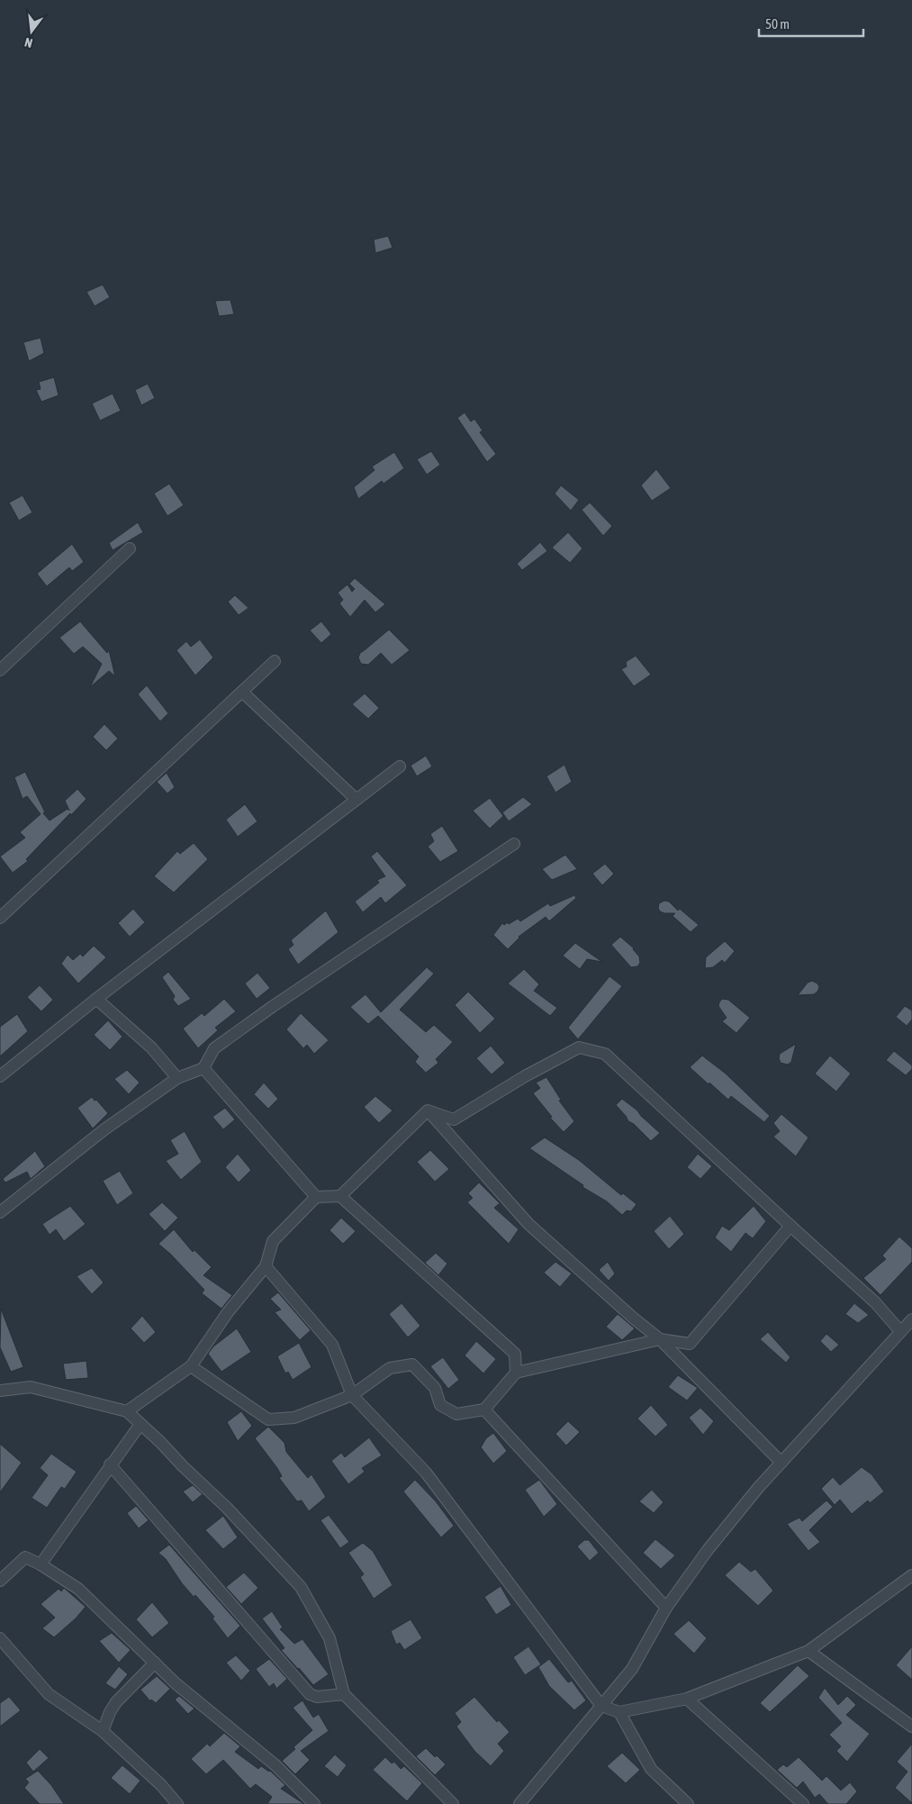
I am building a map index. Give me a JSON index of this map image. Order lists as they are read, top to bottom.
{
  "scale_bar": "50 m",
  "north": "bottom"
}
